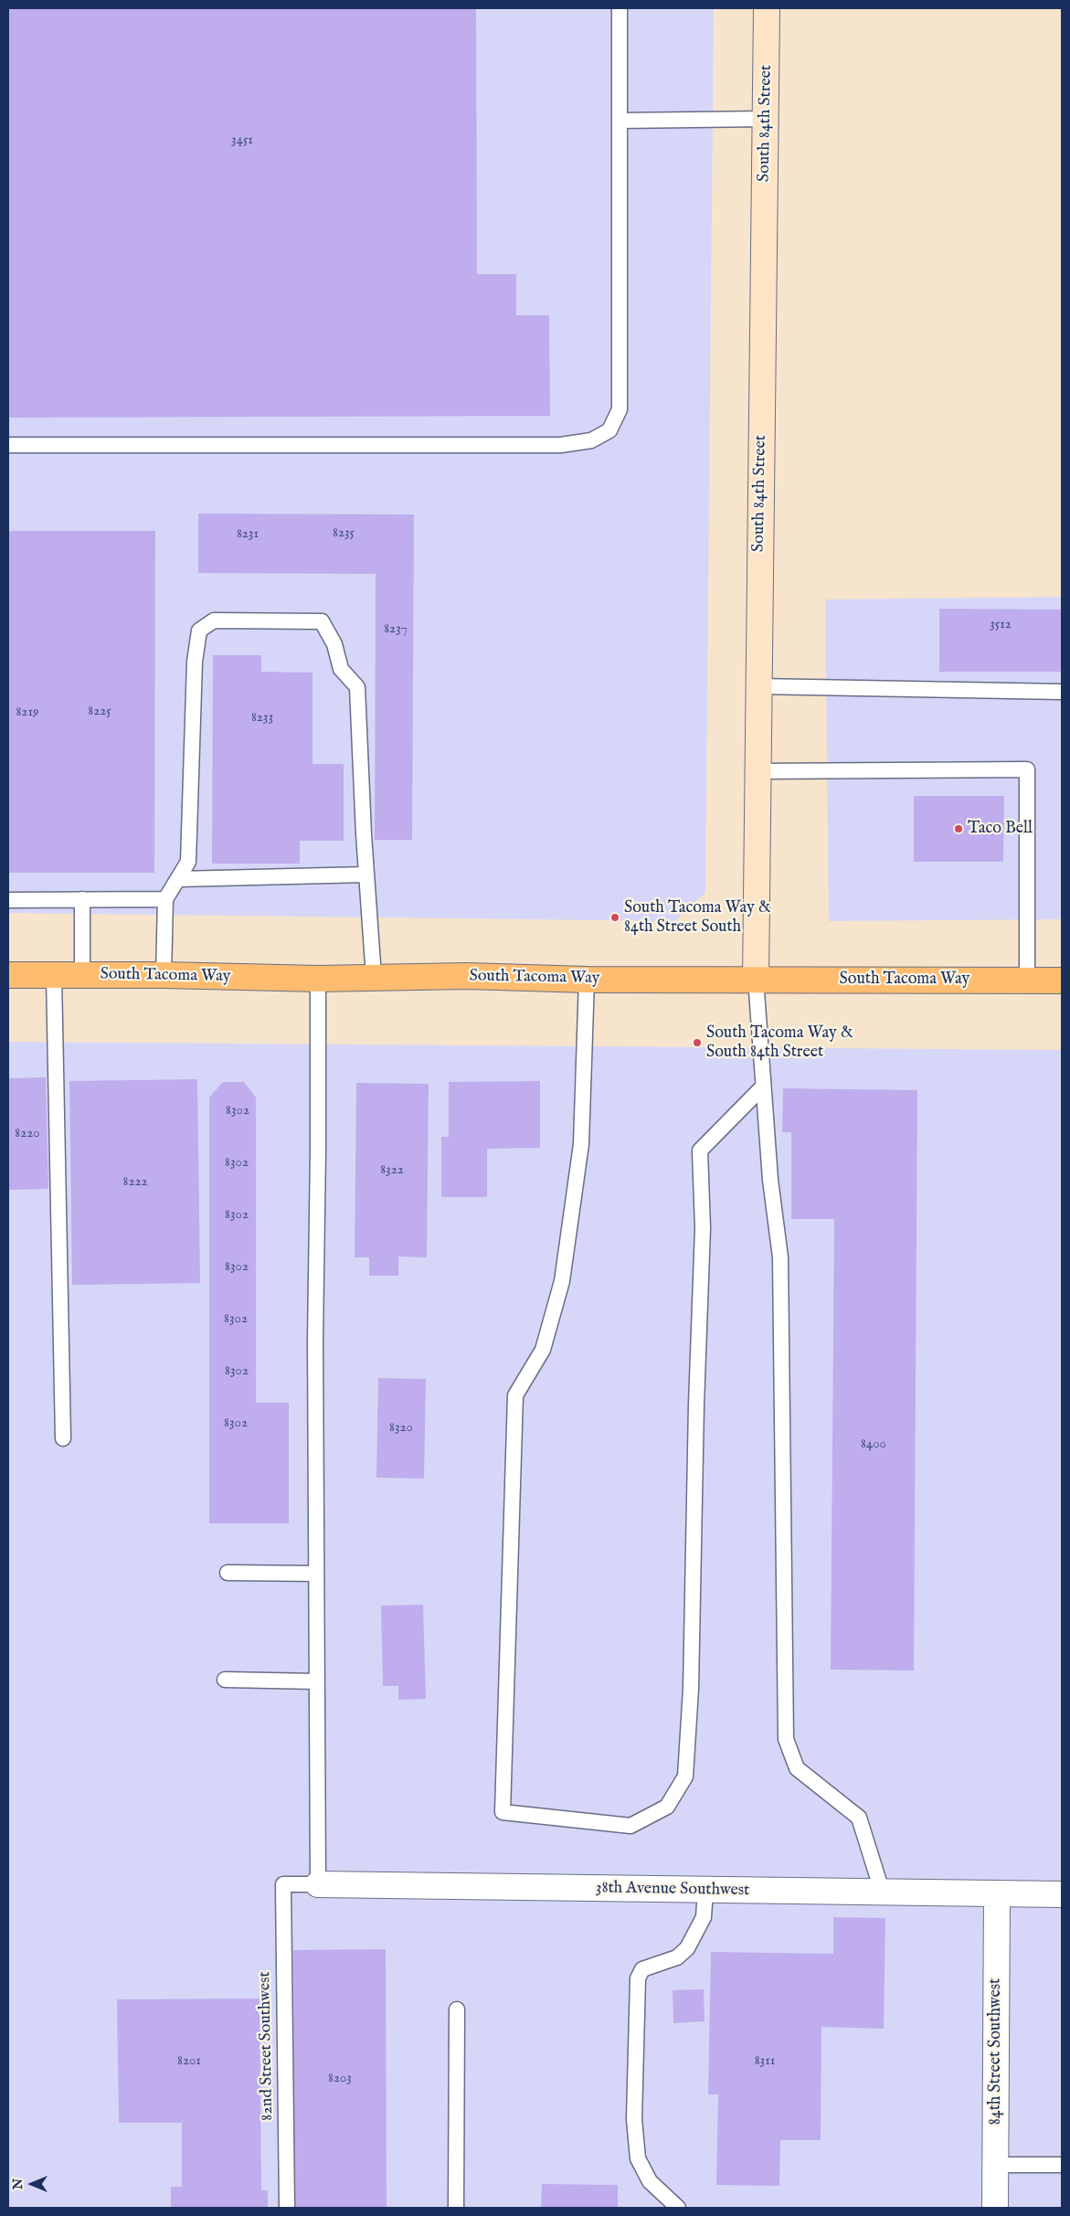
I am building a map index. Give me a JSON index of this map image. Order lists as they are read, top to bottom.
{
  "streets": {
    "main road": ["South 84th Street", "South Tacoma Way"],
    "street": ["38th Avenue Southwest", "84th Street Southwest"],
    "lane": ["82nd Street Southwest"]
  },
  "crossings": [
    ["South 84th Street", "South Tacoma Way"],
    ["38th Avenue Southwest", "82nd Street Southwest"],
    ["38th Avenue Southwest", "84th Street Southwest"]
  ],
  "places": ["Taco Bell", "South Tacoma Way & 84th Street South", "South Tacoma Way & South 84th Street"],
  "house_numbers": [
    "3451",
    "8235",
    "8231",
    "3512",
    "8237",
    "8225",
    "8219",
    "8233",
    "8302",
    "8220",
    "8302",
    "8322",
    "8222",
    "8302",
    "8302",
    "8302",
    "8302",
    "8302",
    "8320",
    "8400",
    "8201",
    "8311",
    "8203"
  ],
  "north": "left"
}
